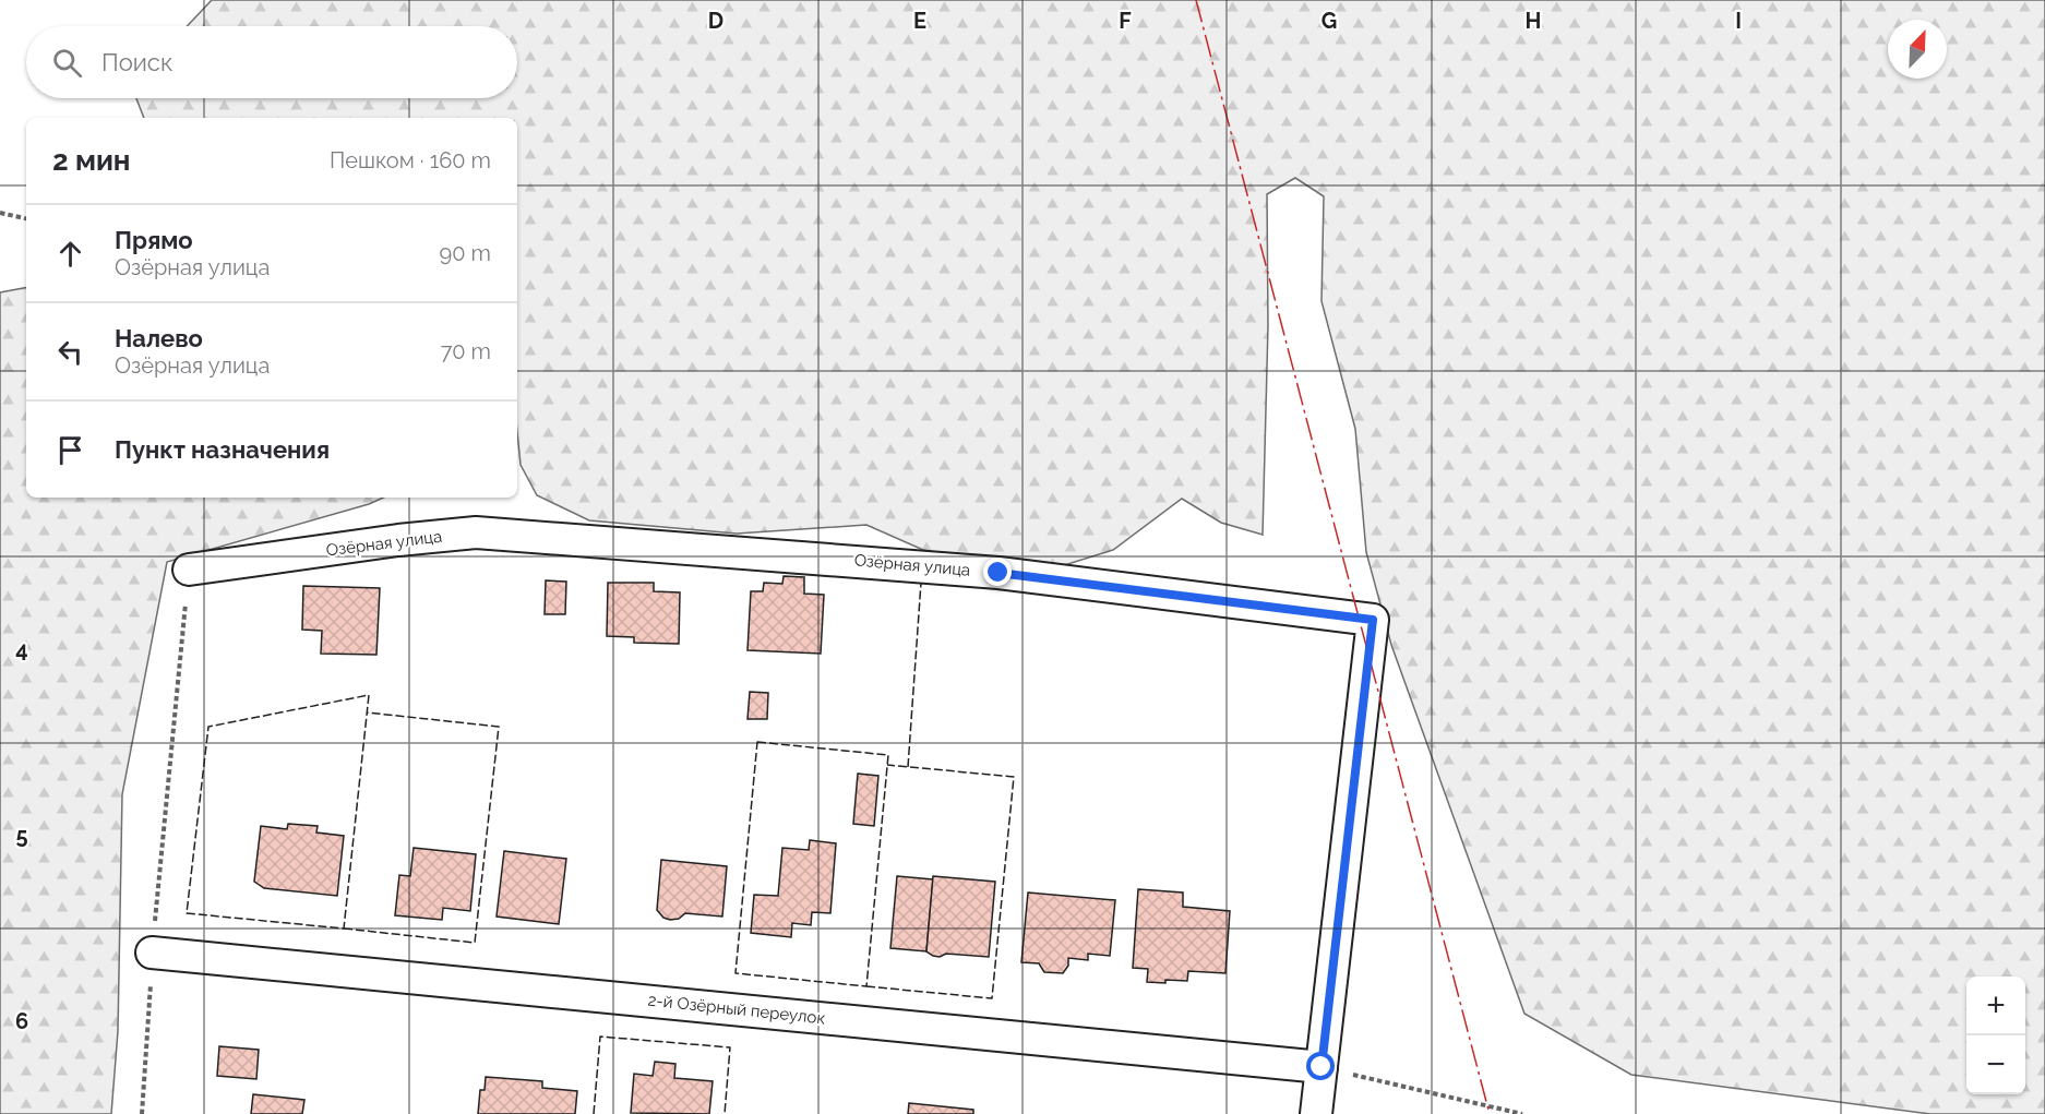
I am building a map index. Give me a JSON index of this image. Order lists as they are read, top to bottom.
{
  "streets": {
    "street": ["Озёрная улица", "2-й Озёрный переулок"]
  },
  "crossings": [
    ["Озёрная улица", "2-й Озёрный переулок"]
  ],
  "north": "top right",
  "page": {
    "search": "Поиск",
    "heading": ["2 мин", "Пешком · 160 m"],
    "list": [
      ["Прямо", "Озёрная улица", "90 m"],
      ["Налево", "Озёрная улица", "70 m"],
      "Пункт назначения"
    ],
    "map_buttons": ["+", "−"]
  },
  "grid": {
    "columns": [
      "D",
      "E",
      "F",
      "G",
      "H",
      "I"
    ],
    "rows": ["4", "5", "6"]
  }
}
